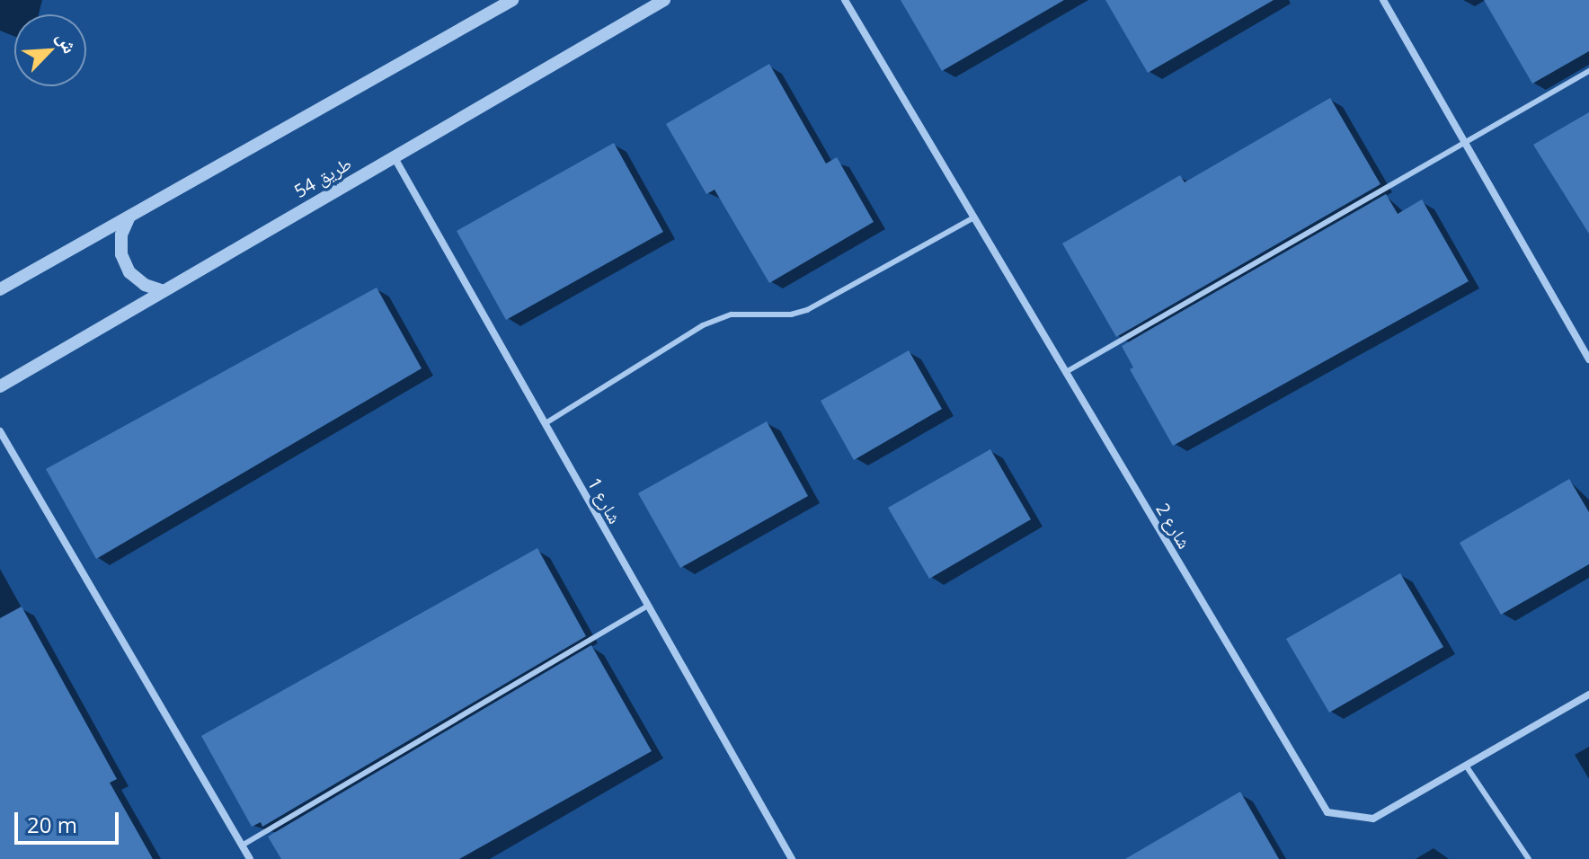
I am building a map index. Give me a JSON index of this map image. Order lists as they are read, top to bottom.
{
  "streets": {
    "street": ["طريق 54", "شارع 1", "شارع 2"]
  },
  "crossings": [
    ["طريق 54", "شارع 1"]
  ],
  "scale_bar": "20 m",
  "north": "top right"
}
